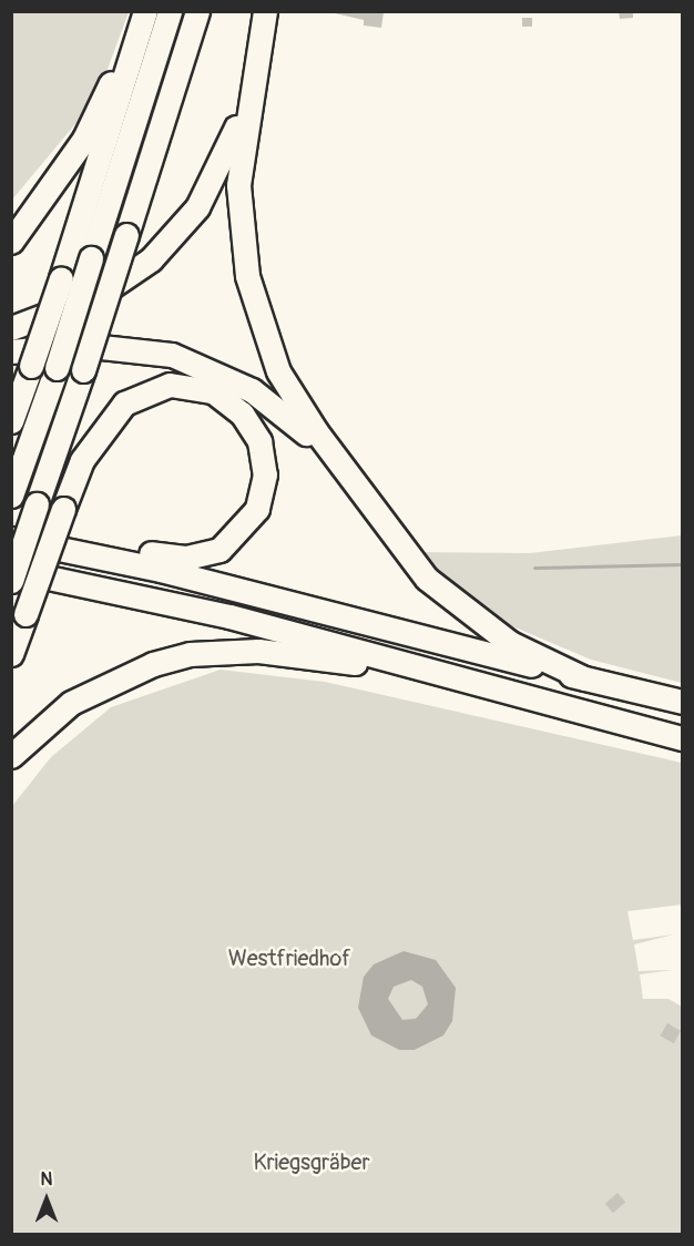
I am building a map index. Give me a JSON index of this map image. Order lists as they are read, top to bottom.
{
  "parks": ["Westfriedhof", "Kriegsgräber"],
  "north": "top"
}
